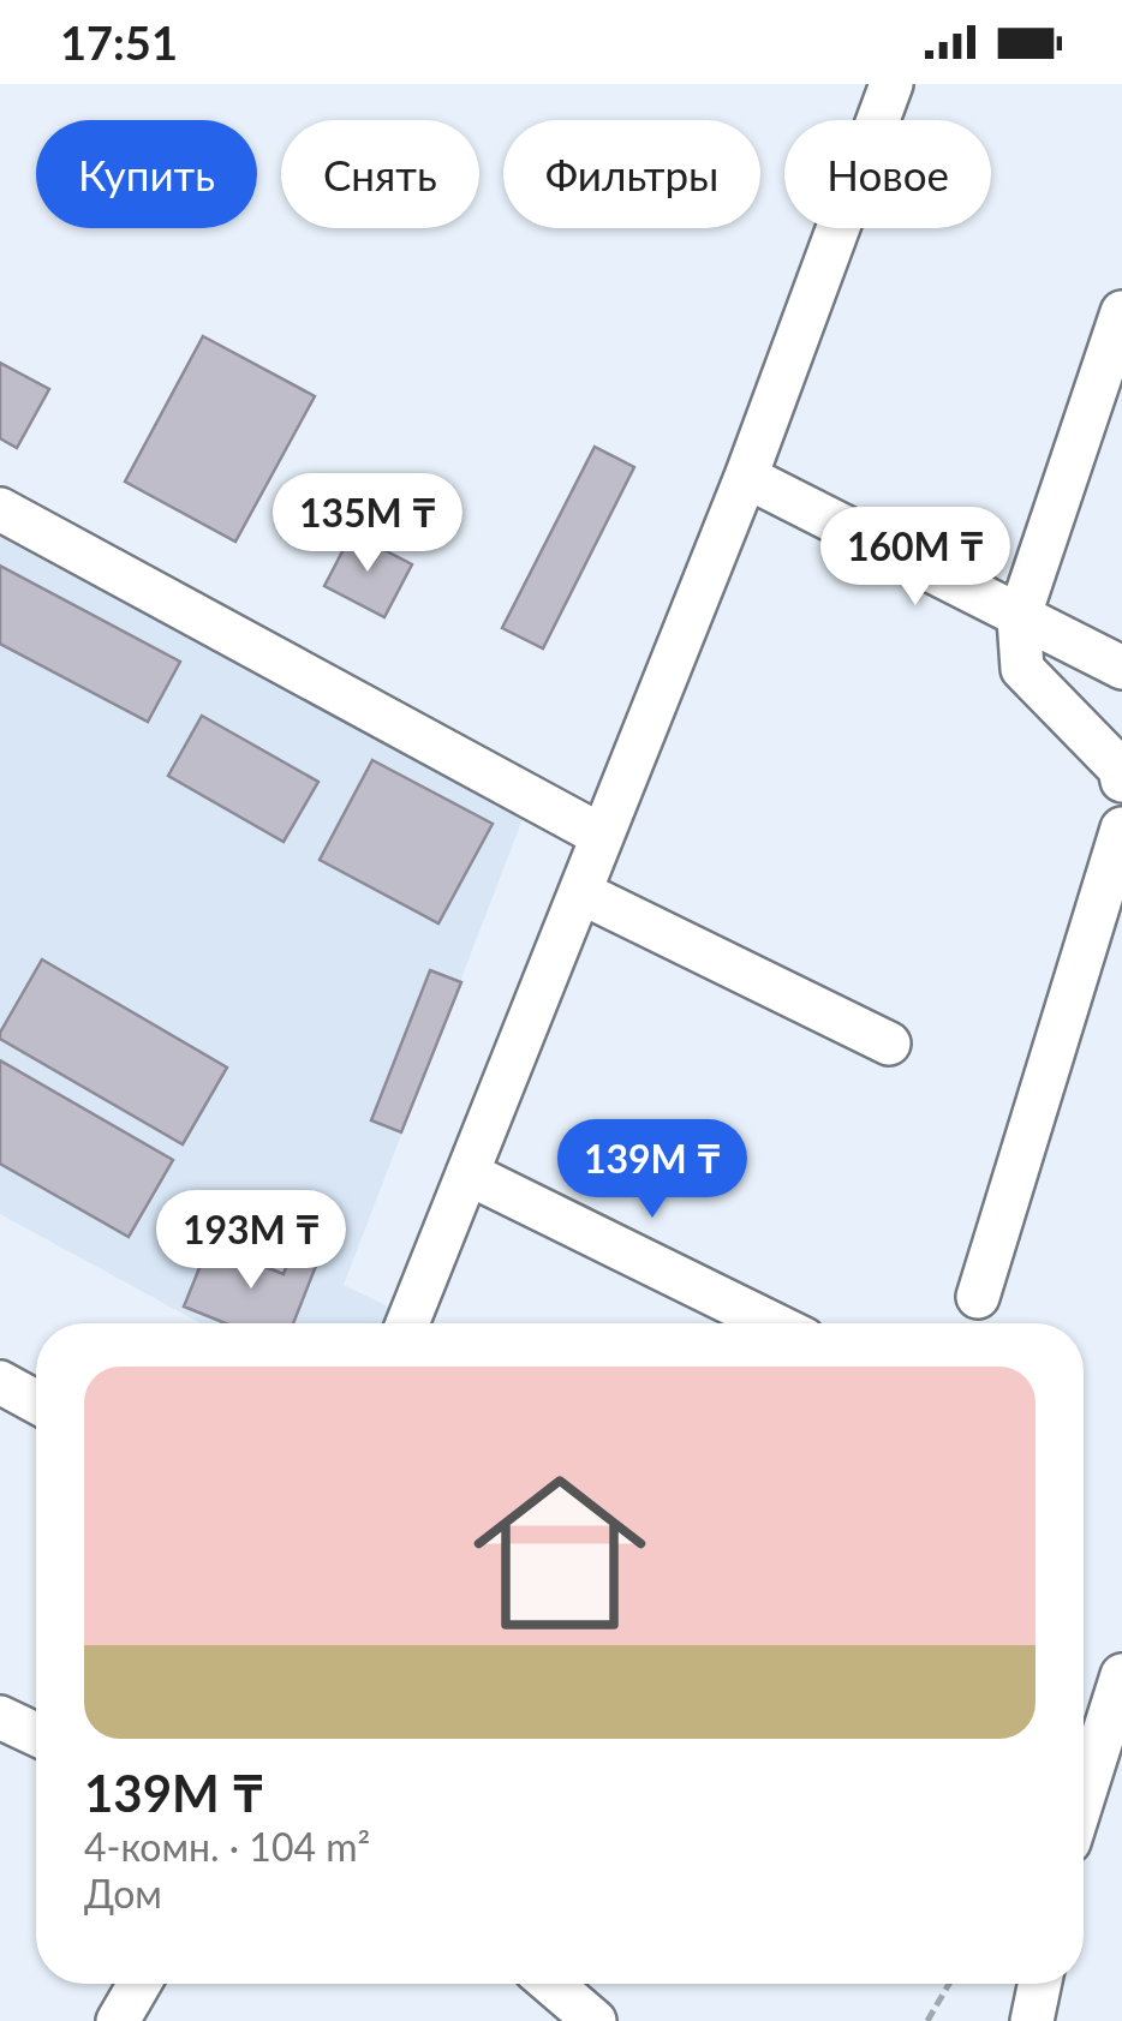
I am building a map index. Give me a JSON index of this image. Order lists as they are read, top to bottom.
{
  "page": {
    "status": "17:51",
    "chip": [
      "Купить",
      "Снять",
      "Фильтры",
      "Новое"
    ],
    "price": [
      "135M ₸",
      "160M ₸",
      "139M ₸",
      "193M ₸"
    ],
    "list": [
      {
        "name": "139M ₸",
        "note": "4-комн. · 104 m² · Дом"
      }
    ]
  }
}
